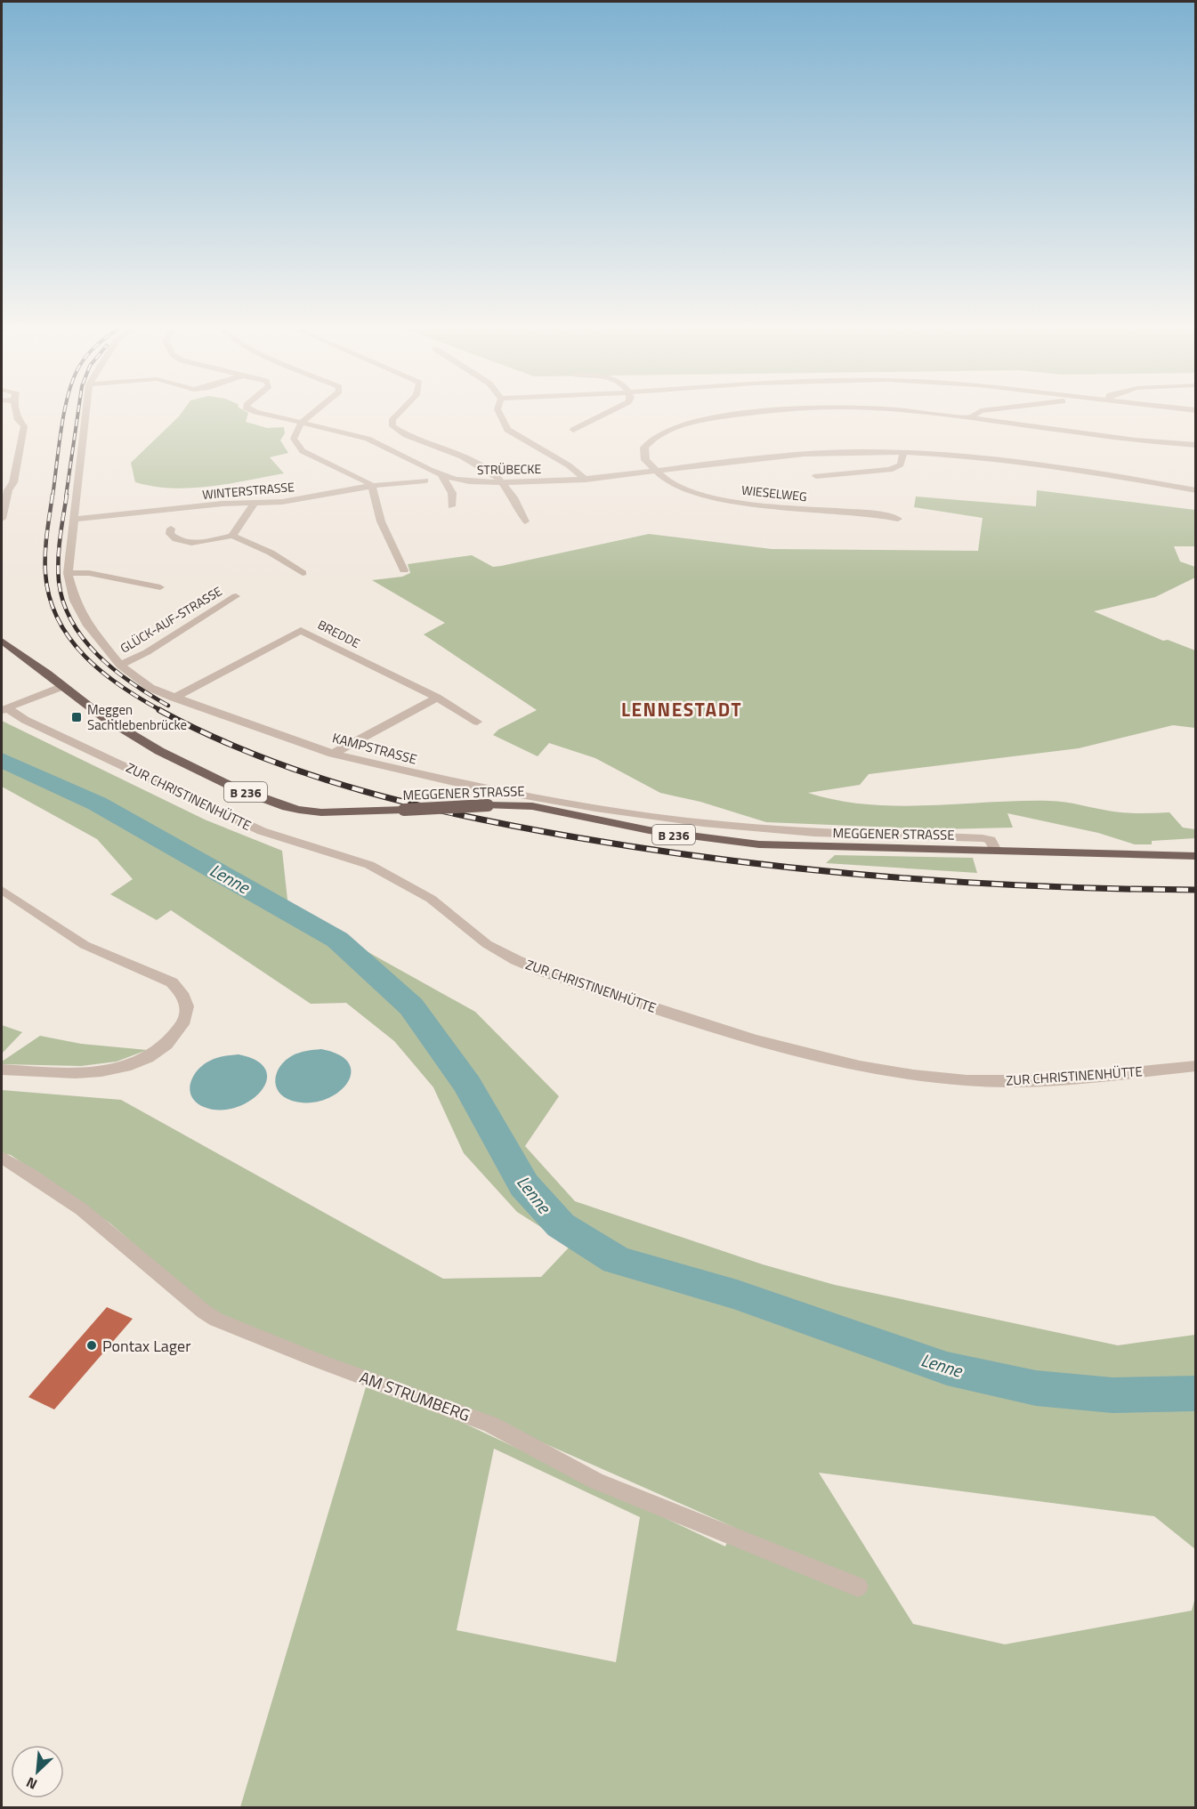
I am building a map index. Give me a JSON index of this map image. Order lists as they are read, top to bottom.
{
  "streets": {
    "main road": ["B 236", "MEGGENER STRASSE"],
    "street": [
      "STRÜBECKE",
      "WINTERSTRASSE",
      "WIESELWEG",
      "GLÜCK-AUF-STRASSE",
      "BREDDE",
      "KAMPSTRASSE",
      "ZUR CHRISTINENHÜTTE",
      "AM STRUMBERG"
    ]
  },
  "crossings": [
    ["STRÜBECKE", "WIESELWEG"],
    ["WINTERSTRASSE", "KAMPSTRASSE"],
    ["GLÜCK-AUF-STRASSE", "KAMPSTRASSE"],
    ["BREDDE", "KAMPSTRASSE"],
    ["KAMPSTRASSE", "MEGGENER STRASSE"]
  ],
  "districts": ["LENNESTADT"],
  "water": ["Lenne"],
  "places": {
    "transit": ["Meggen Sachtlebenbrücke"],
    "other": ["Pontax Lager"]
  },
  "north": "bottom left"
}
